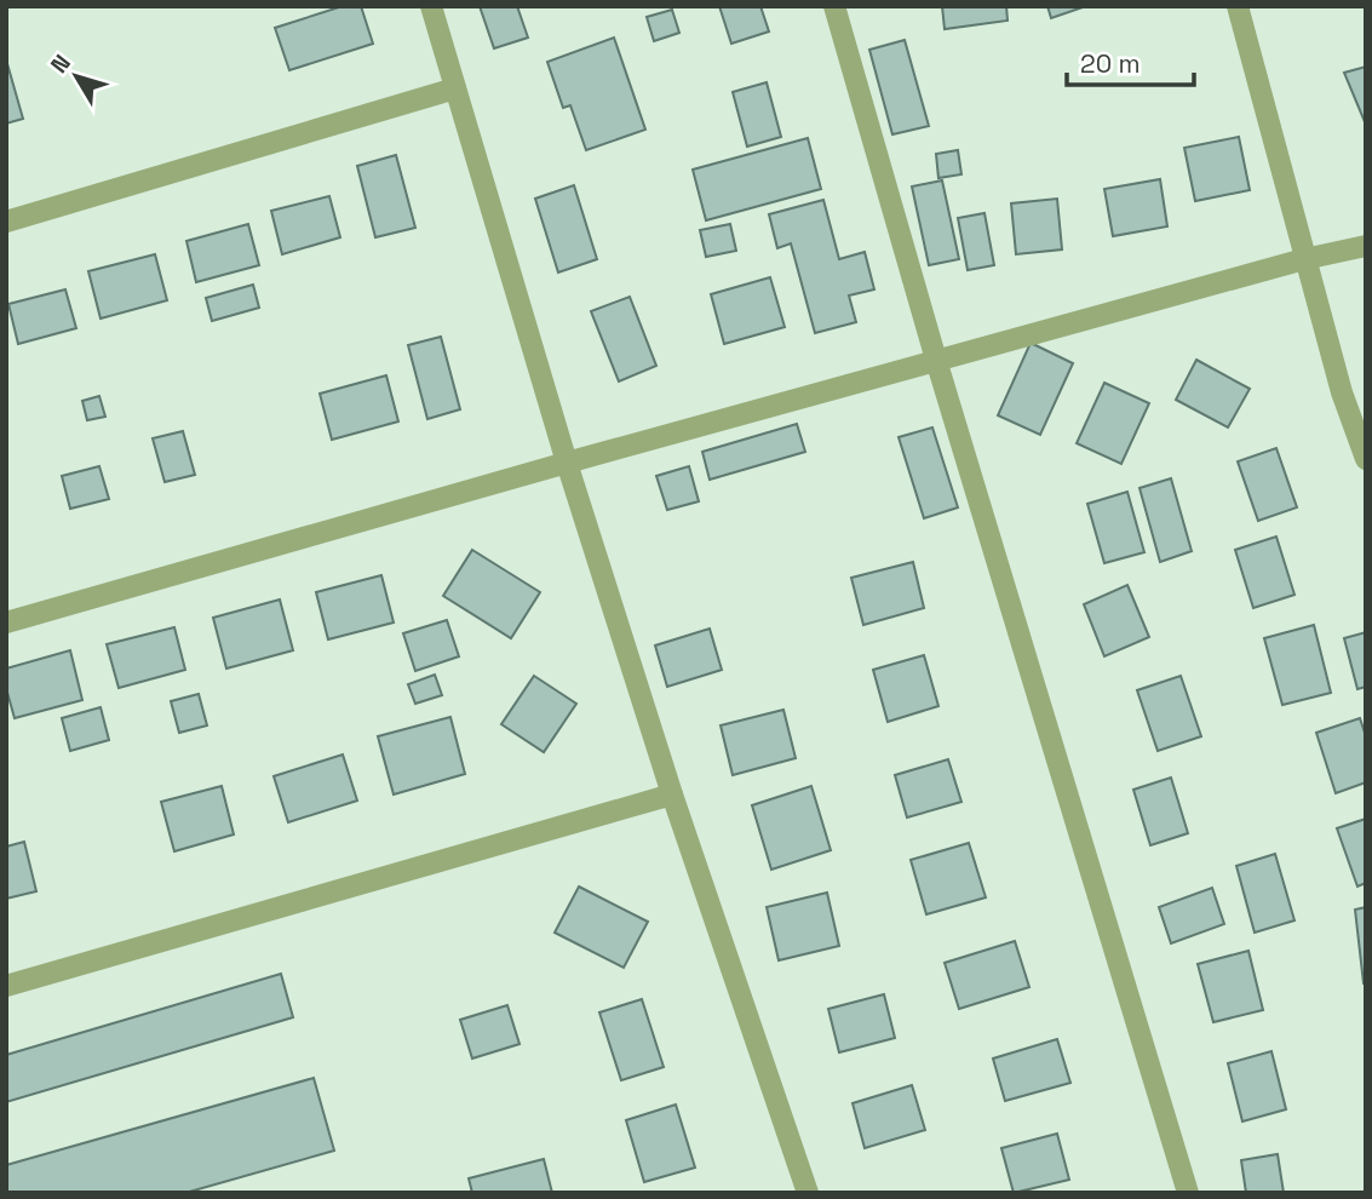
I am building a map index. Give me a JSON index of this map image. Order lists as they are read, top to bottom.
{
  "scale_bar": "20 m",
  "north": "top left"
}
